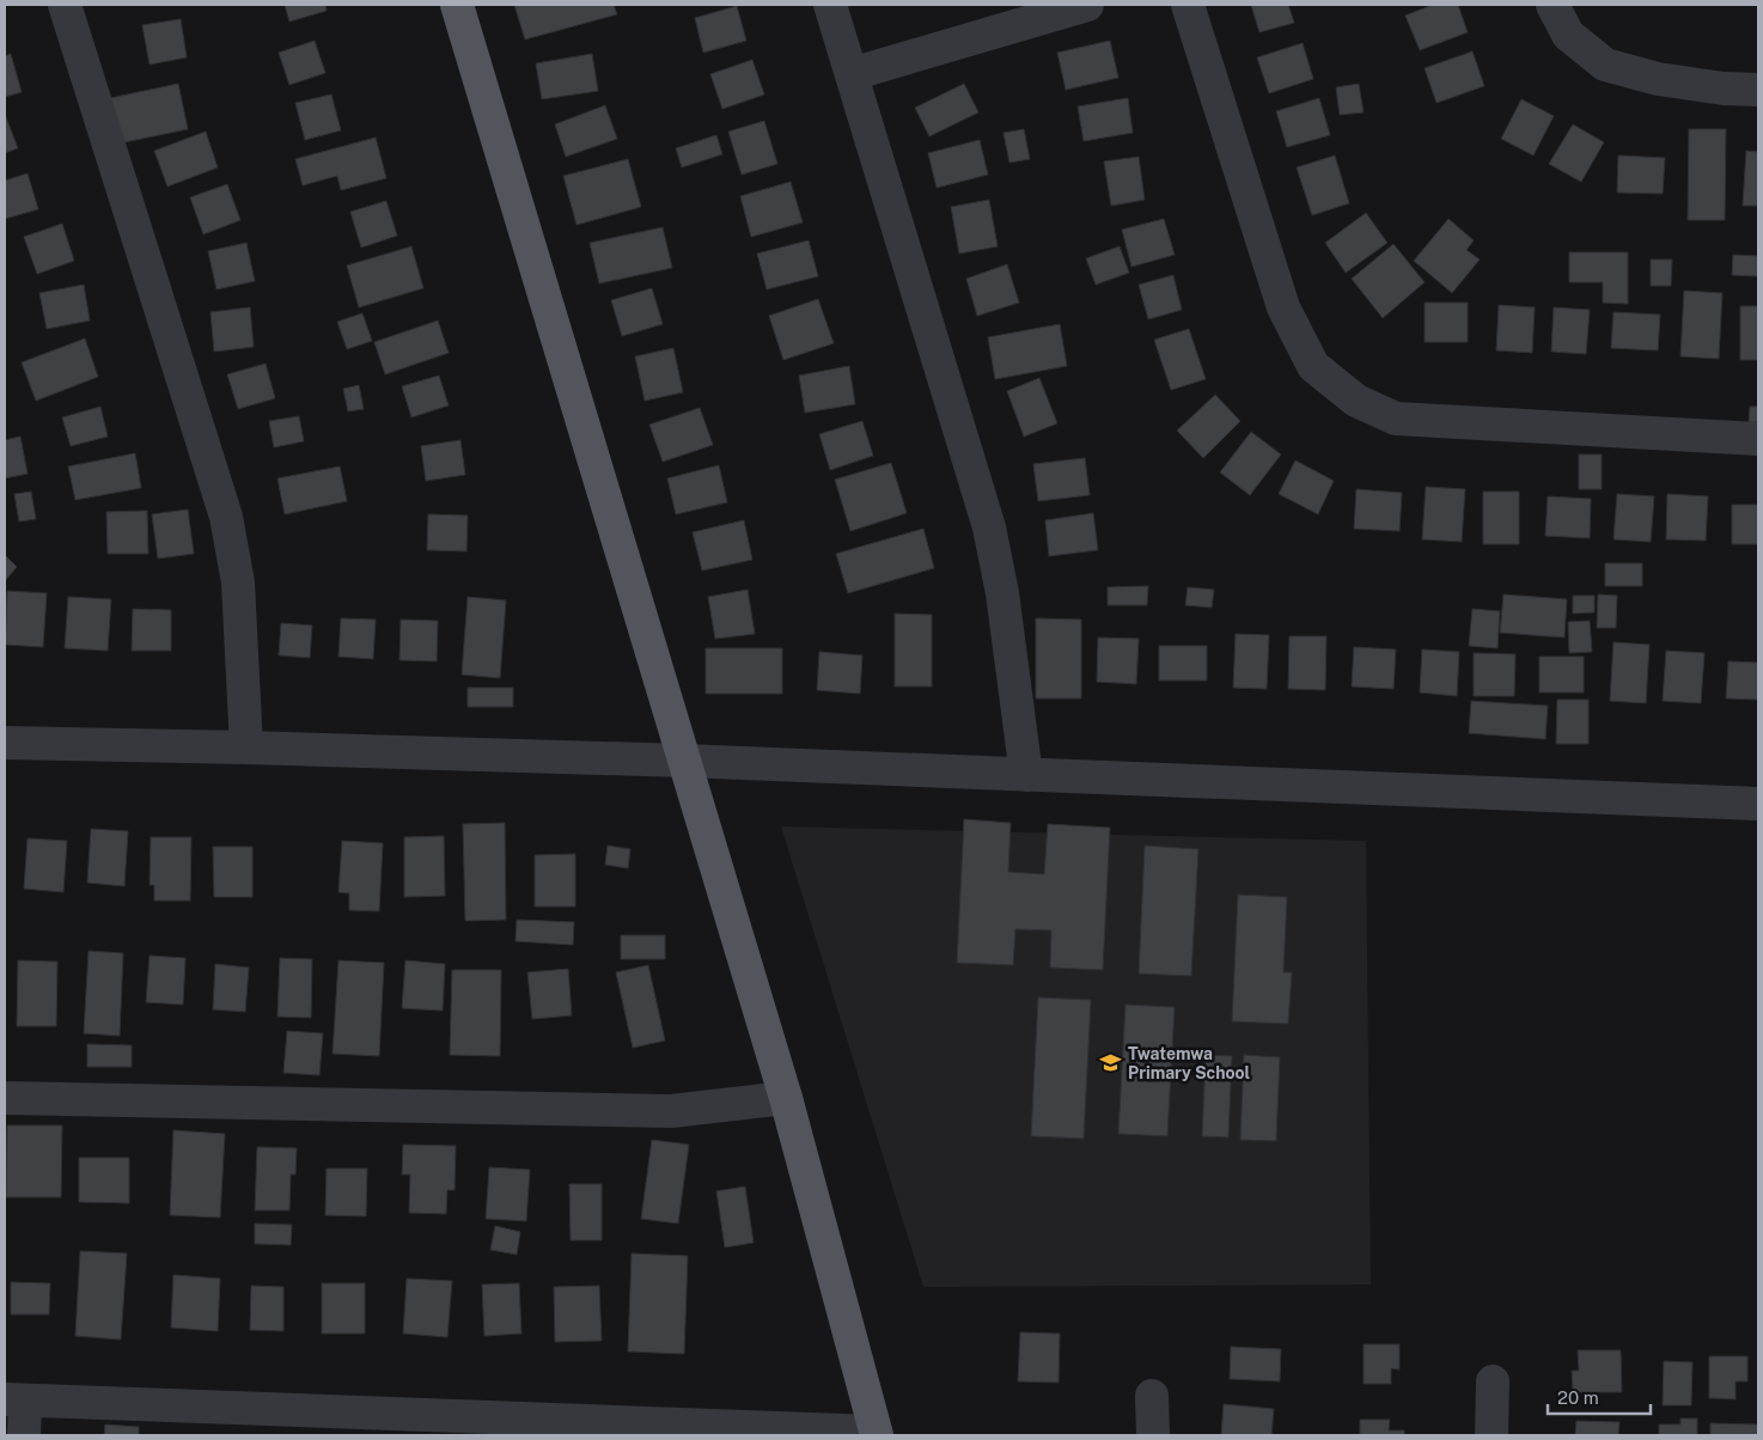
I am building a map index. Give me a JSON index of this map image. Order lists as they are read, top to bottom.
{
  "places": {
    "school or university": ["Twatemwa Primary School"]
  },
  "scale_bar": "20 m"
}
